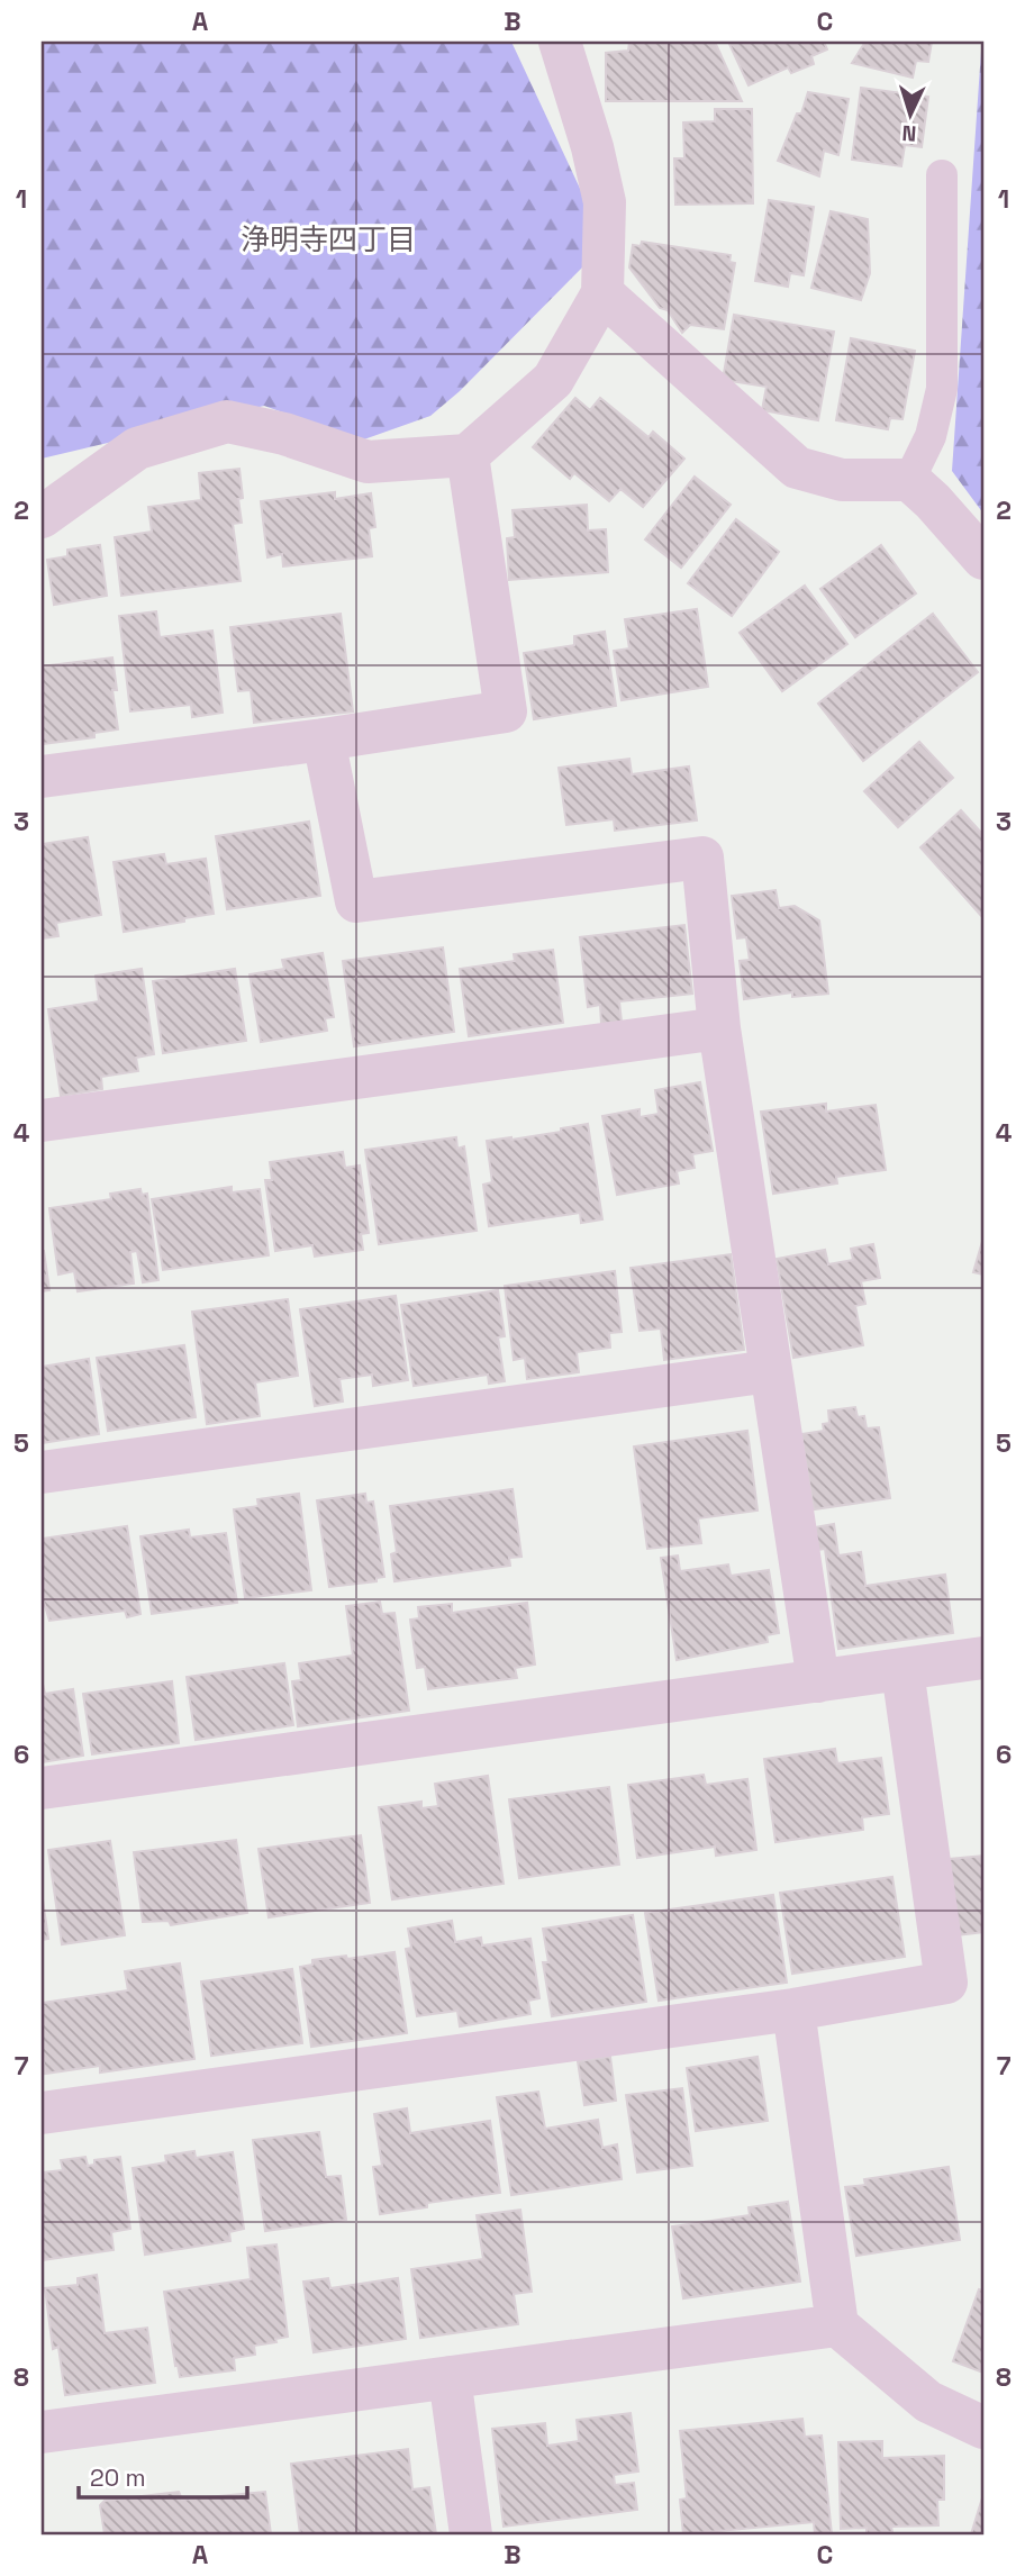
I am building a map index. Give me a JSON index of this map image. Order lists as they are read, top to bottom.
{
  "districts": ["浄明寺四丁目"],
  "scale_bar": "20 m",
  "north": "bottom",
  "grid": {
    "columns": ["A", "B", "C"],
    "rows": [
      "1",
      "2",
      "3",
      "4",
      "5",
      "6",
      "7",
      "8"
    ]
  }
}
